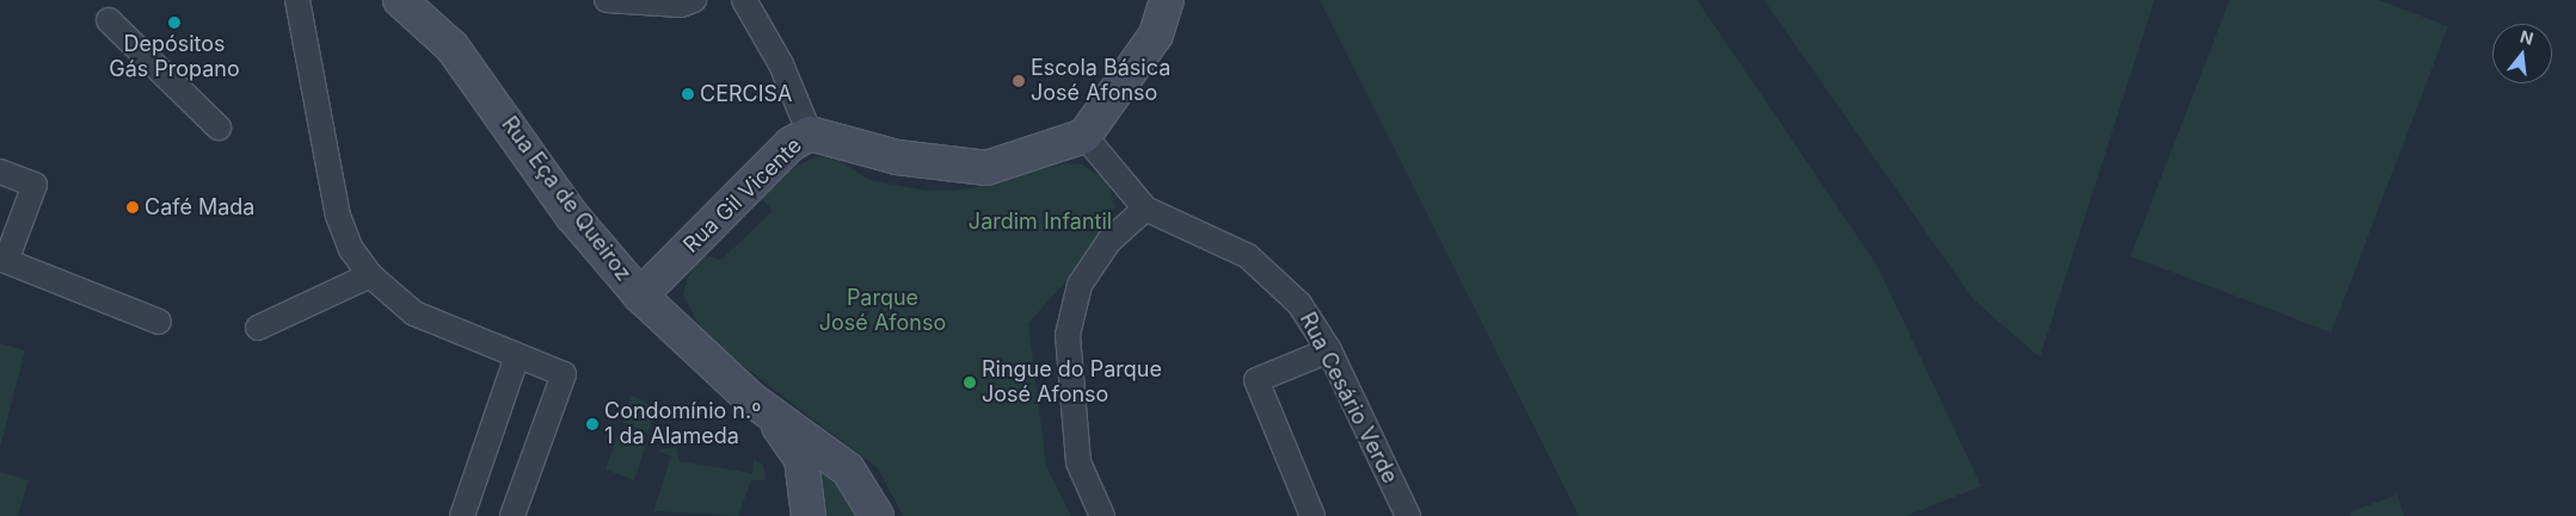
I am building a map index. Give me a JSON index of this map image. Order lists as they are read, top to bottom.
{
  "streets": {
    "main road": ["Rua Gil Vicente", "Rua Eça de Queiroz"],
    "street": ["Rua Cesário Verde"]
  },
  "crossings": [
    ["Rua Gil Vicente", "Rua Eça de Queiroz"],
    ["Rua Gil Vicente", "Rua Cesário Verde"]
  ],
  "parks": ["Jardim Infantil", "Parque José Afonso"],
  "places": [
    "Depósitos Gás Propano",
    "Escola Básica José Afonso",
    "CERCISA",
    "Café Mada",
    "Ringue do Parque José Afonso",
    "Condomínio n.º 1 da Alameda"
  ],
  "north": "top"
}
